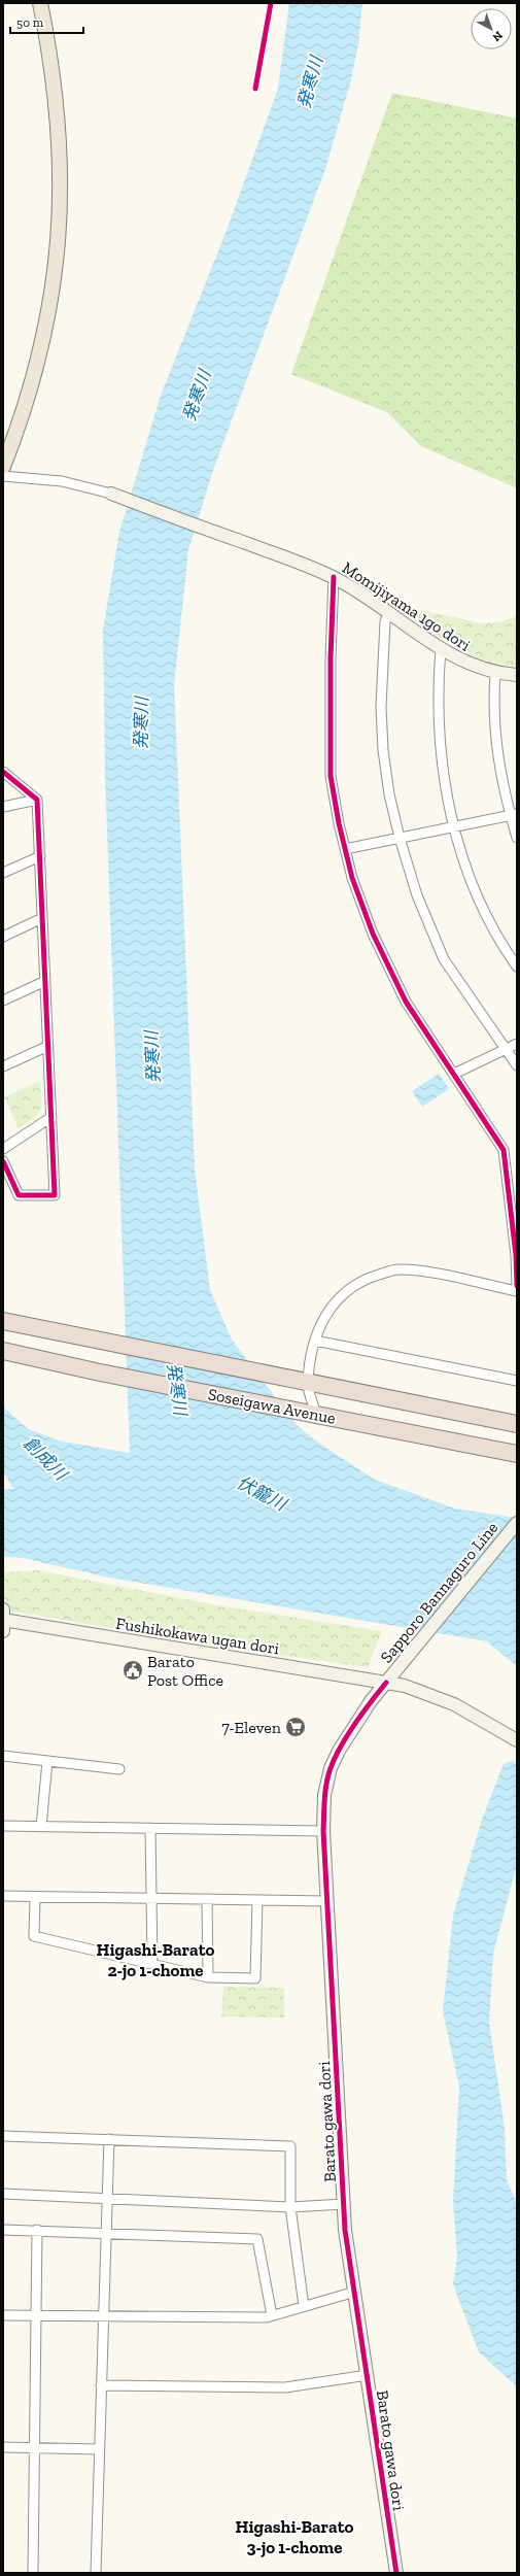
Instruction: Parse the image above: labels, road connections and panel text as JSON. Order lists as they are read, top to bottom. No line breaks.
{"streets":{"highway":["Soseigawa Avenue"],"street":["Momijiyama 1go dori","Sapporo Bannaguro Line","Fushikokawa ugan dori","Barato gawa dori"]},"crossings":[["Sapporo Bannaguro Line","Fushikokawa ugan dori"],["Sapporo Bannaguro Line","Barato gawa dori"],["Fushikokawa ugan dori","Barato gawa dori"]],"districts":["Higashi-Barato 2-jo 1-chome","Higashi-Barato 3-jo 1-chome"],"water":["発寒川","創成川","伏籠川"],"places":{"public building":["Barato Post Office"],"supermarket":["7-Eleven"]},"scale_bar":"50 m","north":"bottom right"}
